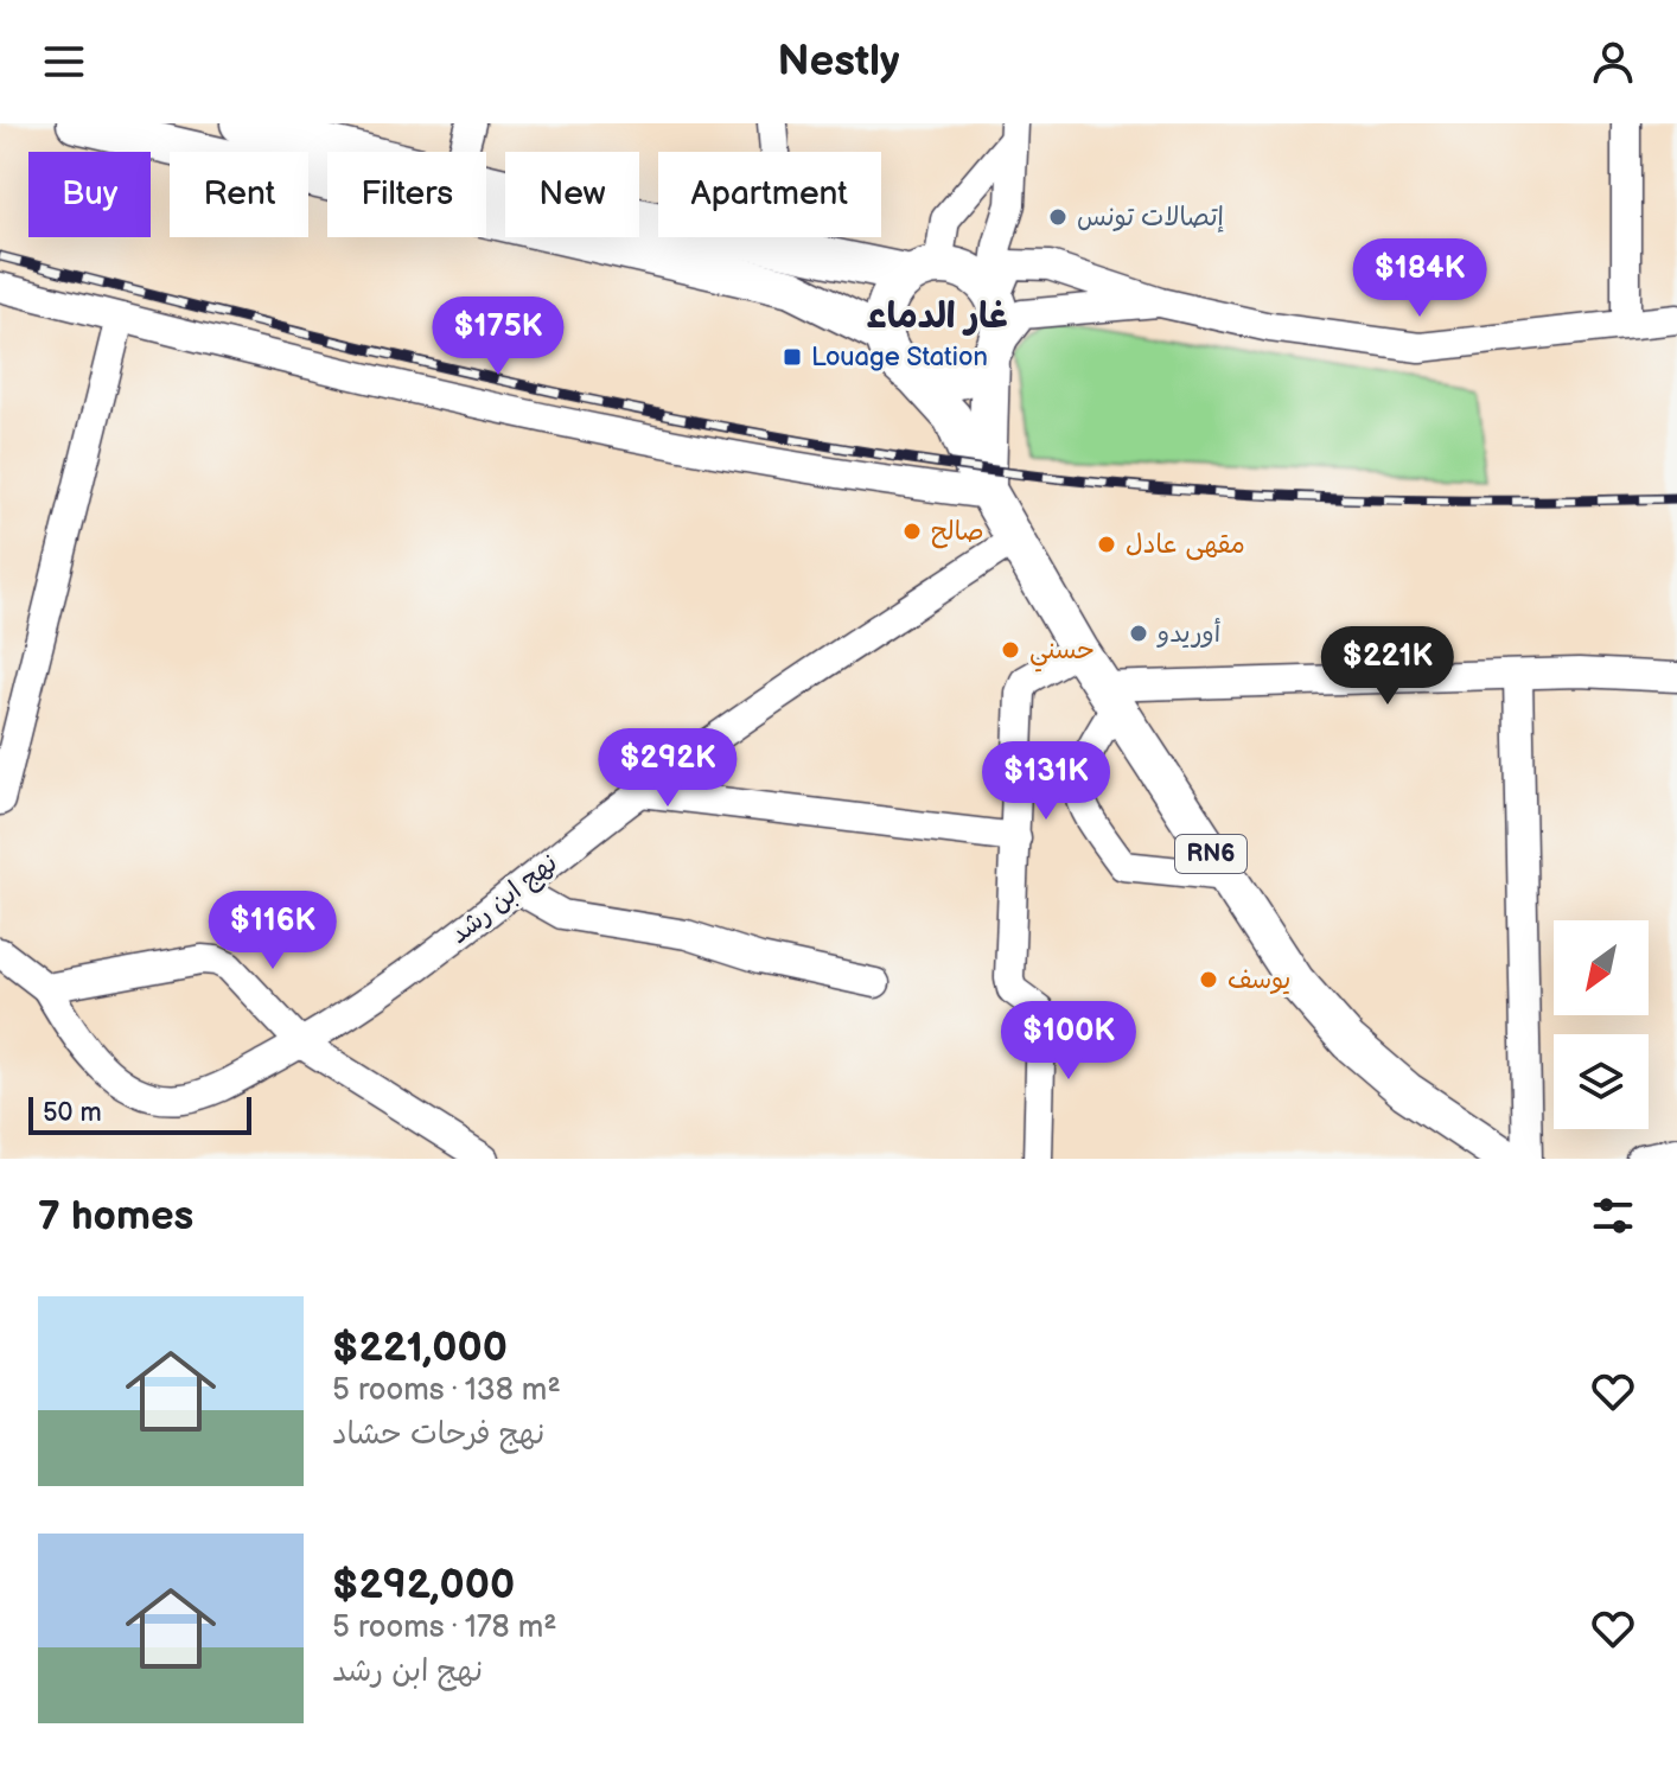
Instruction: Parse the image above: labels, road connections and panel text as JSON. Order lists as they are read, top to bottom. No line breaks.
{"streets":{"main road":["RN6"],"street":["نهج ابن رشد"]},"crossings":[["RN6","نهج ابن رشد"]],"districts":["غار الدماء"],"places":{"other":["إتصالات تونس","صالح","مقهى عادل","أوريدو","حسني","يوسف"],"transit":["Louage Station"]},"scale_bar":"50 m","north":"bottom left","page":{"header":"Nestly","chip":["Buy","Rent","Filters","New","Apartment"],"price":["$184K","$175K","$221K","$292K","$131K","$116K","$100K"],"scale":"50 m","heading":"7 homes","list":[{"name":"$221,000","note":"5 rooms · 138 m² · نهج فرحات حشاد"},{"name":"$292,000","note":"5 rooms · 178 m² · نهج ابن رشد"}]}}
